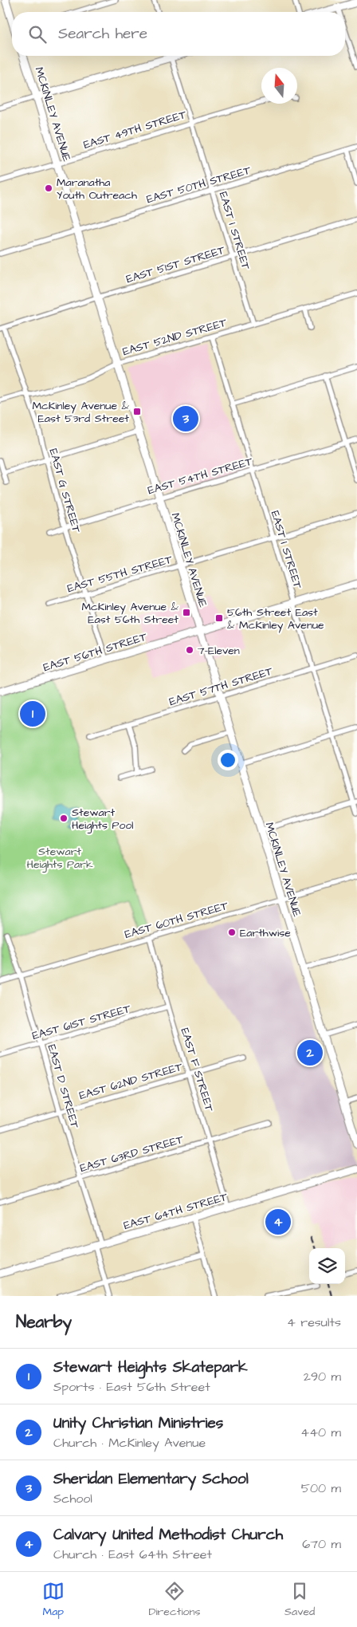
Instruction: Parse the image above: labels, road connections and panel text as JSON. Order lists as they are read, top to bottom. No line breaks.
{"streets":{"main road":["MCKINLEY AVENUE","EAST 56TH STREET","EAST 64TH STREET"],"street":["EAST 49TH STREET","EAST 50TH STREET","EAST I STREET","EAST 51ST STREET","EAST 52ND STREET","EAST 54TH STREET","EAST G STREET","EAST 55TH STREET","EAST 57TH STREET","EAST 60TH STREET","EAST 61ST STREET","EAST F STREET","EAST 62ND STREET","EAST D STREET","EAST 63RD STREET"]},"crossings":[["MCKINLEY AVENUE","EAST 49TH STREET"],["MCKINLEY AVENUE","EAST 50TH STREET"],["MCKINLEY AVENUE","EAST 51ST STREET"],["MCKINLEY AVENUE","EAST 52ND STREET"],["MCKINLEY AVENUE","EAST 54TH STREET"],["MCKINLEY AVENUE","EAST 55TH STREET"],["MCKINLEY AVENUE","EAST 56TH STREET"],["MCKINLEY AVENUE","EAST 57TH STREET"],["MCKINLEY AVENUE","EAST 60TH STREET"],["EAST 49TH STREET","EAST I STREET"],["EAST 50TH STREET","EAST I STREET"],["EAST I STREET","EAST 51ST STREET"],["EAST I STREET","EAST 52ND STREET"],["EAST I STREET","EAST 54TH STREET"],["EAST I STREET","EAST 55TH STREET"],["EAST I STREET","EAST 56TH STREET"],["EAST I STREET","EAST 57TH STREET"],["EAST 51ST STREET","EAST G STREET"],["EAST 52ND STREET","EAST G STREET"],["EAST 54TH STREET","EAST G STREET"],["EAST G STREET","EAST 55TH STREET"],["EAST G STREET","EAST 56TH STREET"],["EAST 60TH STREET","EAST F STREET"],["EAST 60TH STREET","EAST D STREET"],["EAST 61ST STREET","EAST F STREET"],["EAST 61ST STREET","EAST D STREET"],["EAST F STREET","EAST 62ND STREET"],["EAST F STREET","EAST 63RD STREET"],["EAST F STREET","EAST 64TH STREET"],["EAST 62ND STREET","EAST D STREET"],["EAST D STREET","EAST 63RD STREET"],["EAST D STREET","EAST 64TH STREET"]],"parks":["Stewart Heights Park"],"places":{"other":["Maranatha Youth Outreach","7-Eleven","Stewart Heights Pool","Earthwise"],"transit":["McKinley Avenue & East 53rd Street","McKinley Avenue & East 56th Street","56th Street East & McKinley Avenue"]},"north":"top","page":{"search":"Search here","pins":["3","1","2","4"],"heading":["Nearby","4 results"],"list":[{"mark":"1","name":"Stewart Heights Skatepark","note":"Sports · East 56th Street","value":"290 m"},{"mark":"2","name":"Unity Christian Ministries","note":"Church · McKinley Avenue","value":"440 m"},{"mark":"3","name":"Sheridan Elementary School","note":"School","value":"500 m"},{"mark":"4","name":"Calvary United Methodist Church","note":"Church · East 64th Street","value":"670 m"}],"nav":["Map","Directions","Saved"]}}
